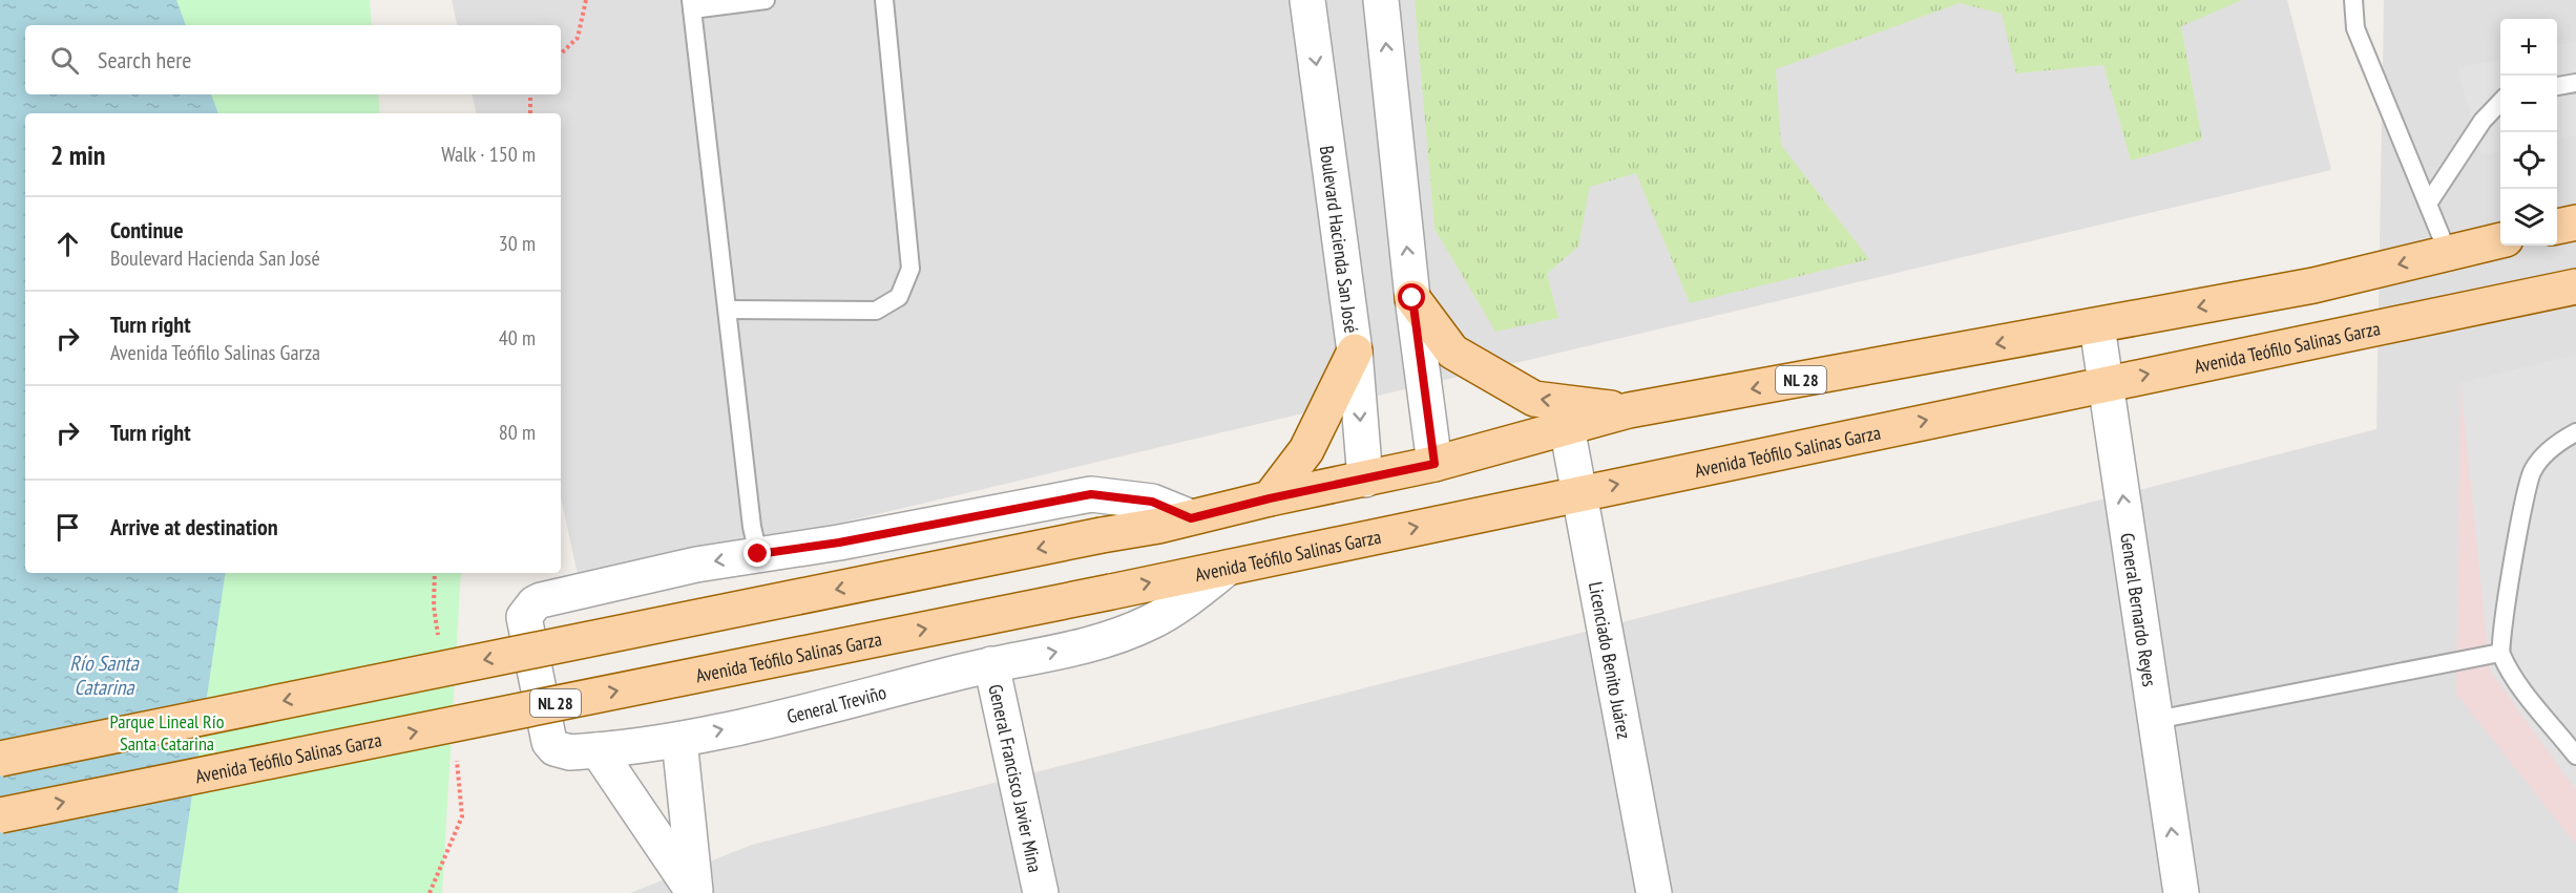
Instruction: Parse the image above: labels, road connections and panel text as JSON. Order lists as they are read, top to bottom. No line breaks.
{"streets":{"main road":["Avenida Teófilo Salinas Garza","NL 28"],"street":["Boulevard Hacienda San José","General Bernardo Reyes","Licenciado Benito Juárez","General Treviño","General Francisco Javier Mina"]},"crossings":[["Boulevard Hacienda San José","NL 28"],["Avenida Teófilo Salinas Garza","General Bernardo Reyes"],["Avenida Teófilo Salinas Garza","Licenciado Benito Juárez"],["Avenida Teófilo Salinas Garza","General Treviño"],["NL 28","General Bernardo Reyes"],["NL 28","Licenciado Benito Juárez"],["General Treviño","General Francisco Javier Mina"]],"one_way":["General Bernardo Reyes"],"water":["Río Santa Catarina"],"parks":["Parque Lineal Río Santa Catarina"],"page":{"map_buttons":["+","−"],"search":"Search here","heading":["2 min","Walk · 150 m"],"list":[["Continue","Boulevard Hacienda San José","30 m"],["Turn right","Avenida Teófilo Salinas Garza","40 m"],["Turn right","80 m"],"Arrive at destination"]}}
